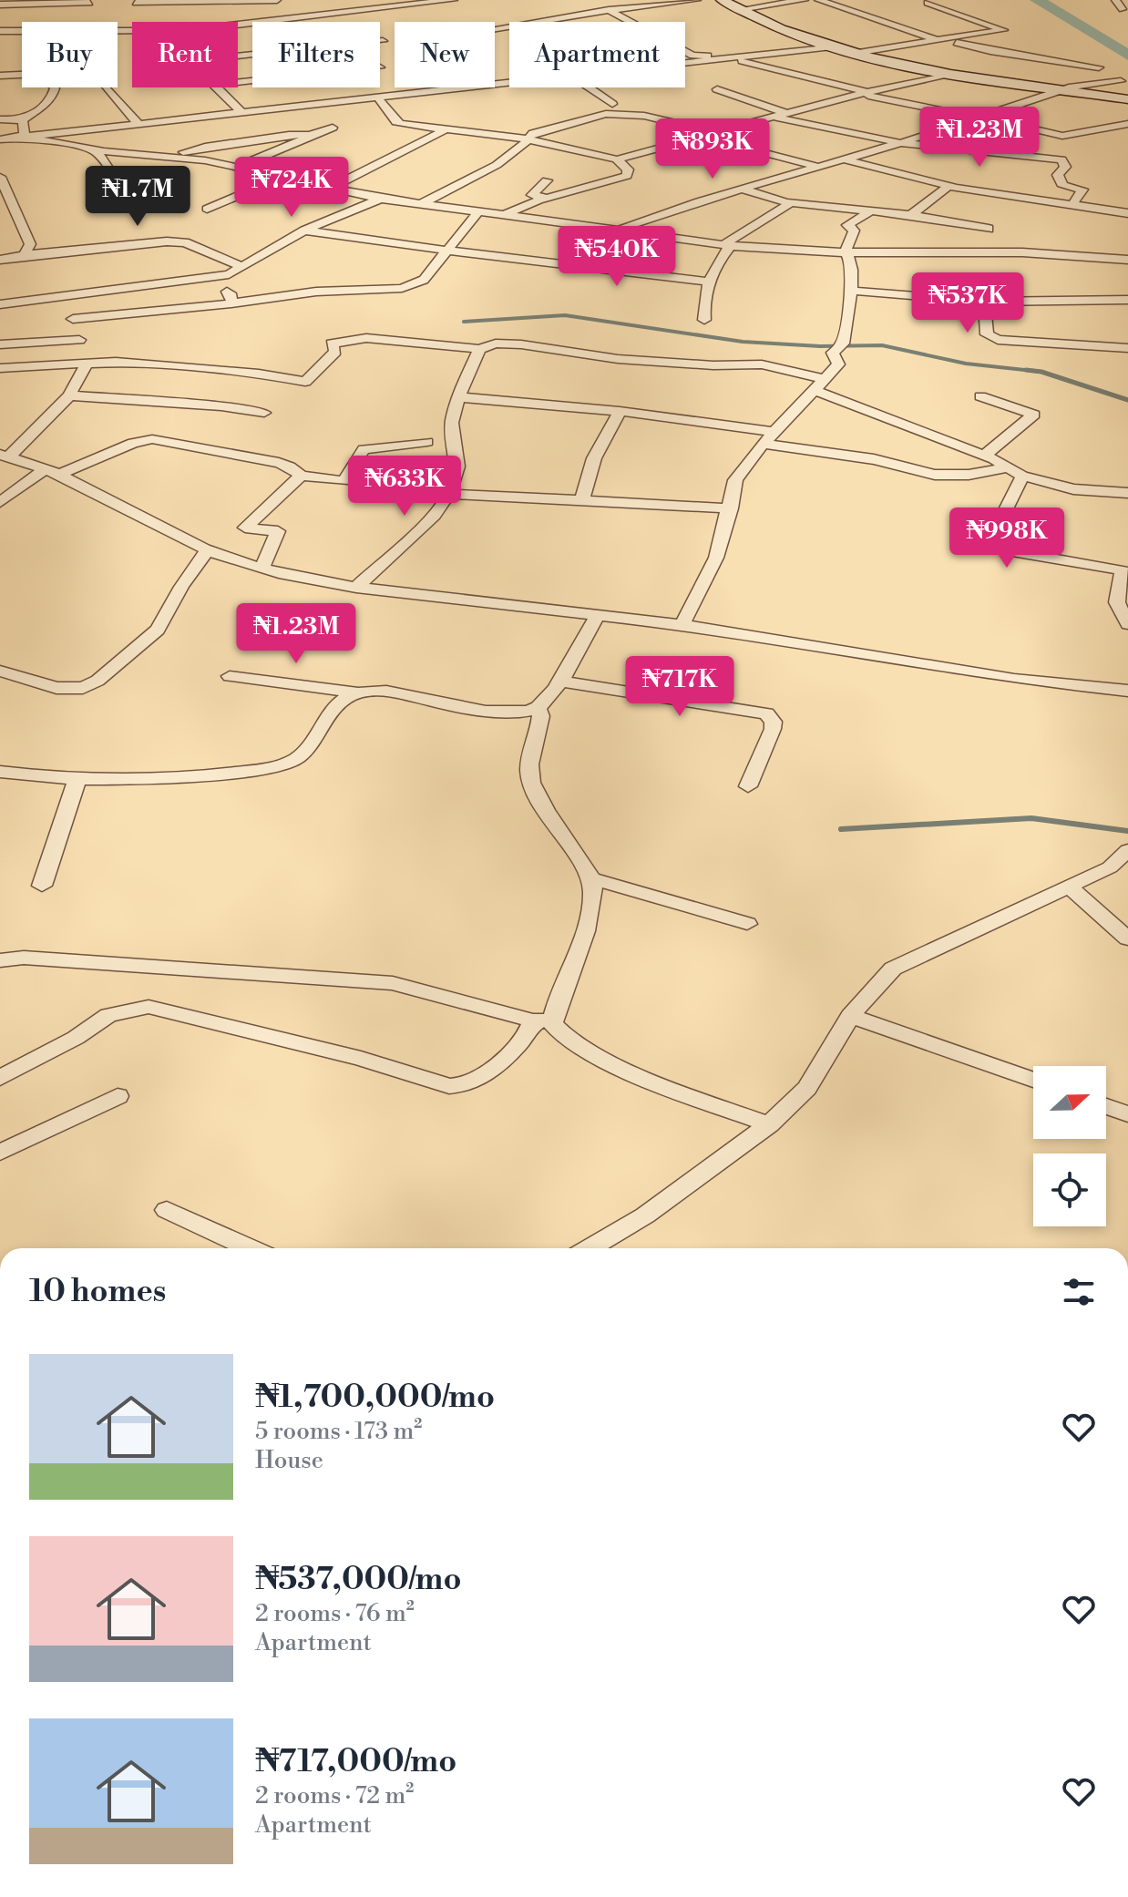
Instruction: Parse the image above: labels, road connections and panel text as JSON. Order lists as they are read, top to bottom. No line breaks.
{"north":"right","page":{"chip":["Buy","Rent","Filters","New","Apartment"],"price":["₦1.23M","₦893K","₦724K","₦1.7M","₦540K","₦537K","₦633K","₦998K","₦1.23M","₦717K"],"heading":"10 homes","list":[{"name":"₦1,700,000/mo","note":"5 rooms · 173 m² · House"},{"name":"₦537,000/mo","note":"2 rooms · 76 m² · Apartment"},{"name":"₦717,000/mo","note":"2 rooms · 72 m² · Apartment"}]}}
